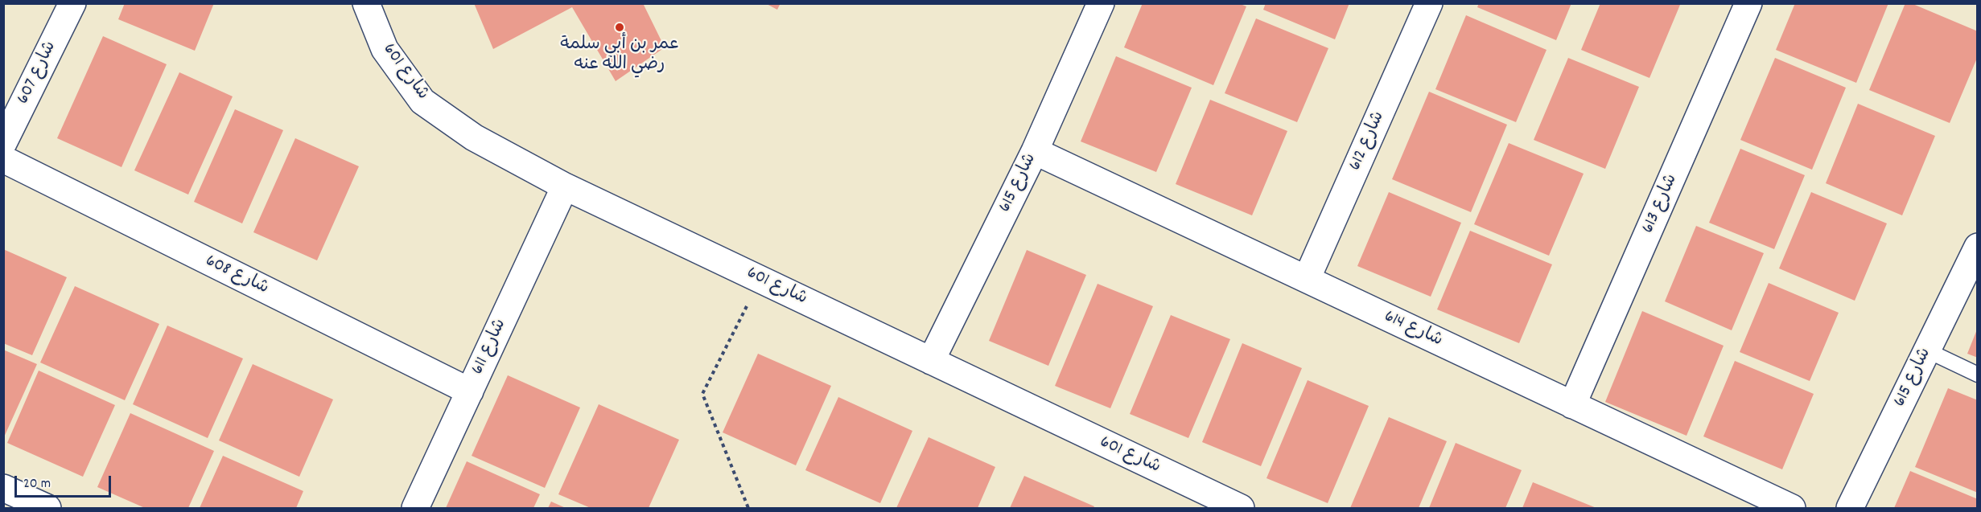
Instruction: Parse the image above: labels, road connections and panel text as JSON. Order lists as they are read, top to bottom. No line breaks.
{"streets":{"street":["شارع 601","شارع 607","شارع 612","شارع 615","شارع 613","شارع 608","شارع 614","شارع 611"]},"crossings":[["شارع 601","شارع 615"],["شارع 601","شارع 611"],["شارع 612","شارع 614"],["شارع 615","شارع 614"],["شارع 613","شارع 614"],["شارع 608","شارع 611"]],"places":["عمر بن أبي سلمة رضي الله عنه"],"scale_bar":"20 m"}
